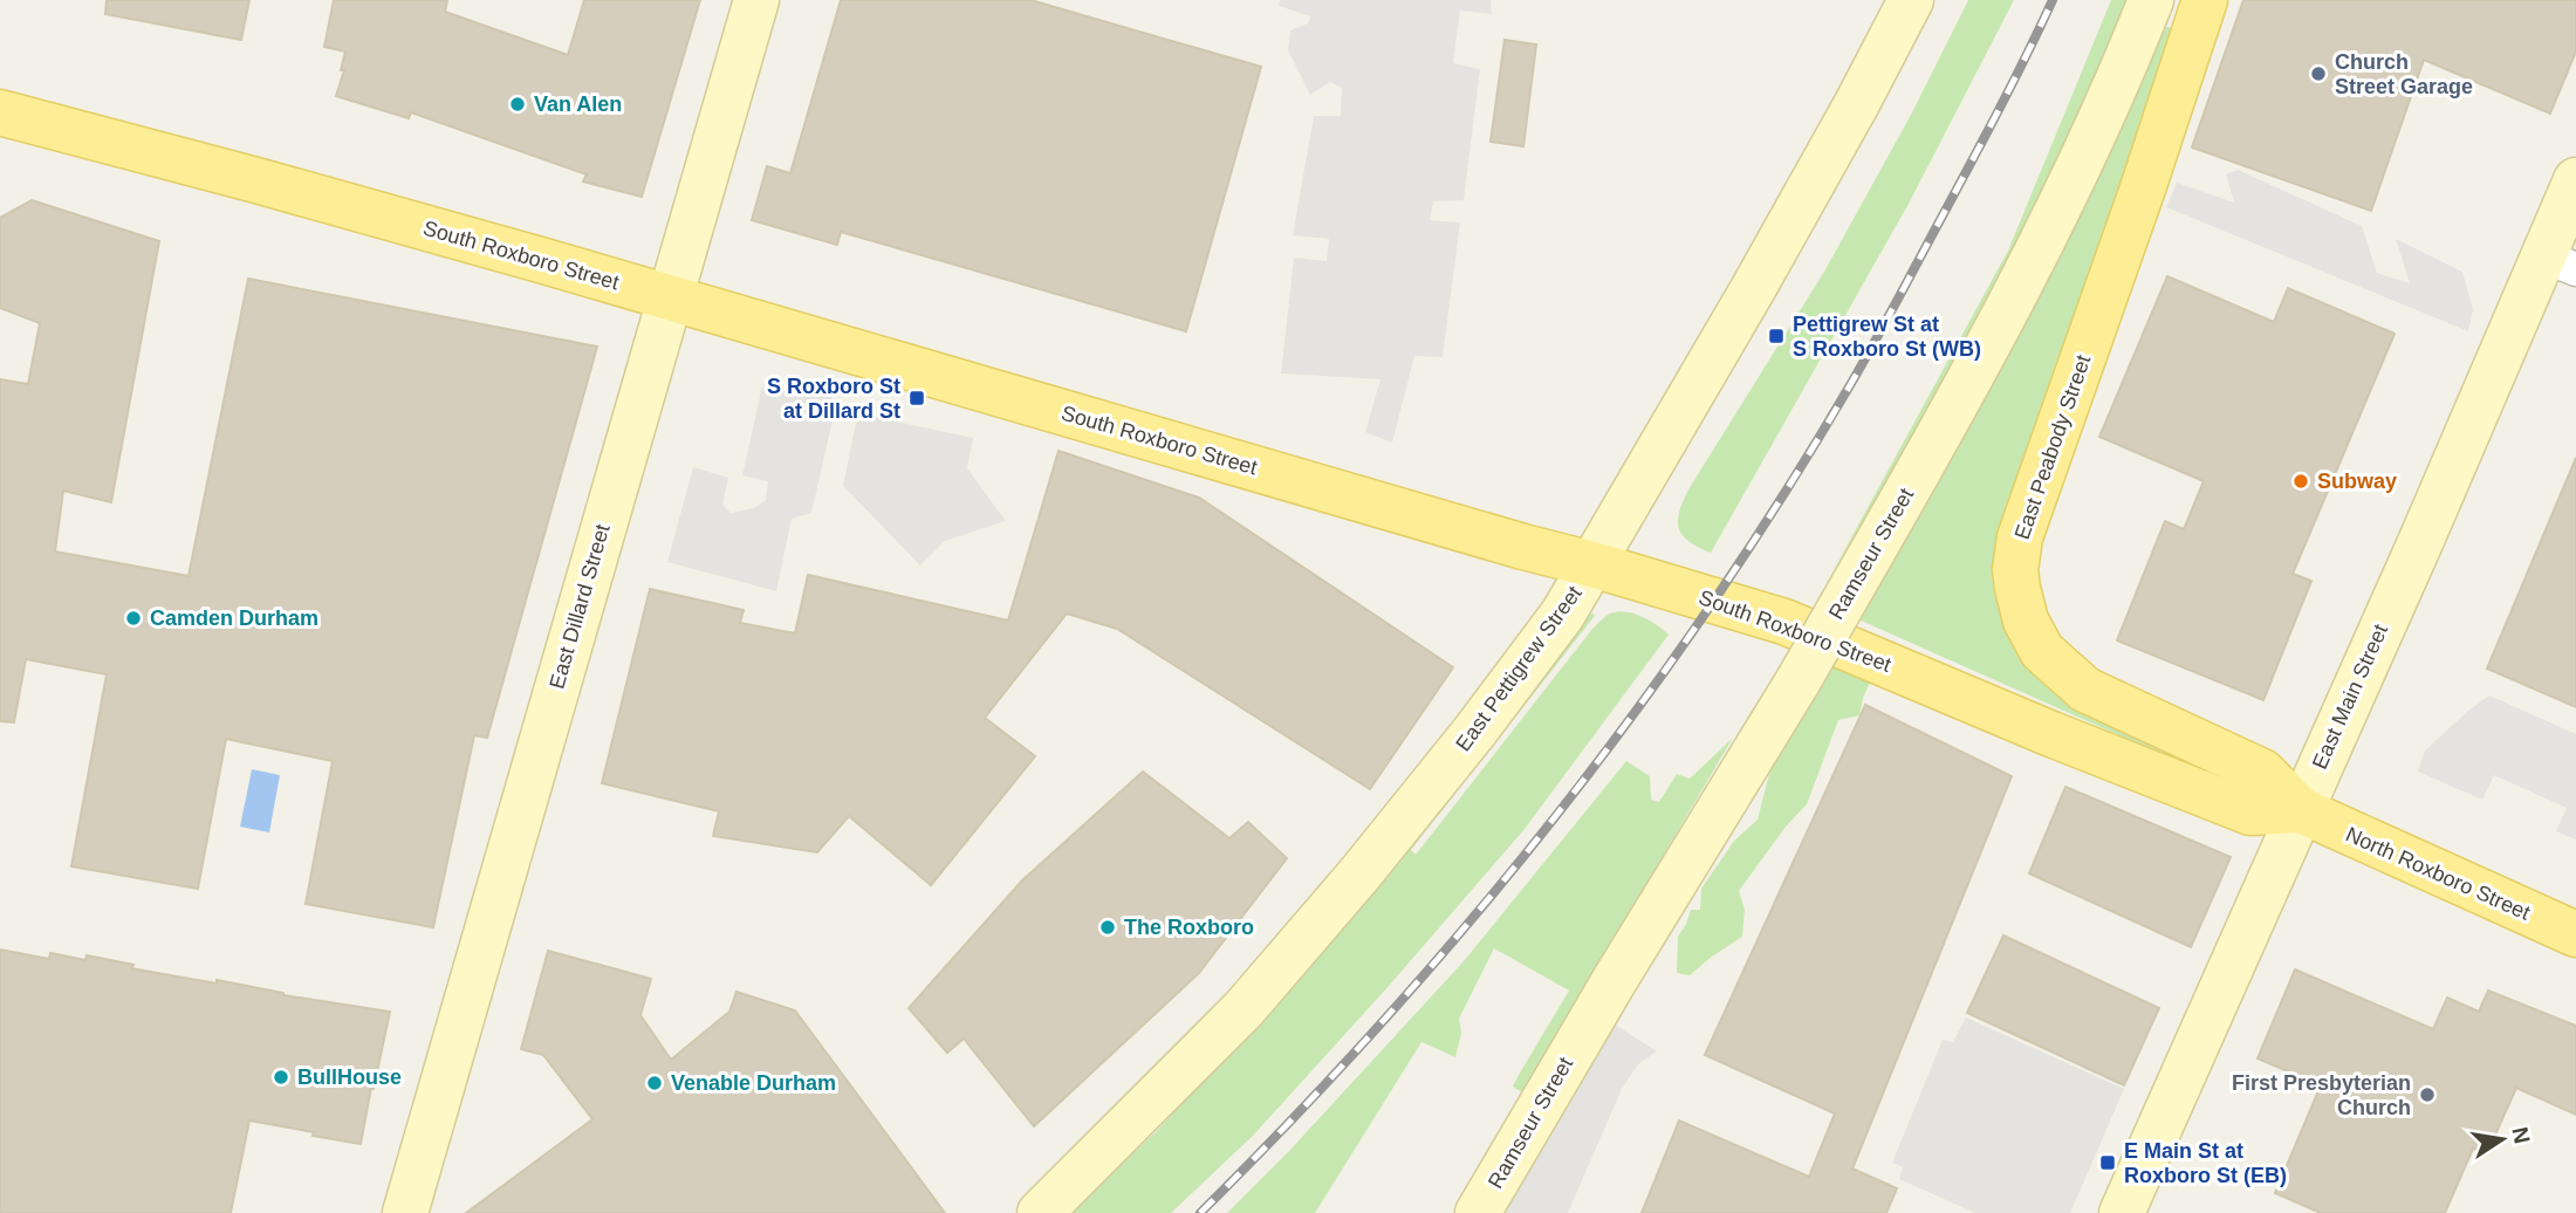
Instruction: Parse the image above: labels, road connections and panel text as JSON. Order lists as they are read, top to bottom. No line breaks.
{"streets":{"main road":["South Roxboro Street","East Peabody Street","North Roxboro Street"],"street":["Ramseur Street","East Dillard Street","East Pettigrew Street","East Main Street"]},"crossings":[["South Roxboro Street","East Peabody Street"],["South Roxboro Street","East Dillard Street"],["South Roxboro Street","East Pettigrew Street"],["South Roxboro Street","East Main Street"],["South Roxboro Street","North Roxboro Street"],["East Peabody Street","East Main Street"],["East Peabody Street","North Roxboro Street"],["East Main Street","North Roxboro Street"]],"places":{"other":["Church Street Garage","Van Alen","Subway","Camden Durham","The Roxboro","BullHouse","Venable Durham","First Presbyterian Church"],"transit":["Pettigrew St at S Roxboro St (WB)","S Roxboro St at Dillard St","E Main St at Roxboro St (EB)"]},"north":"right"}
